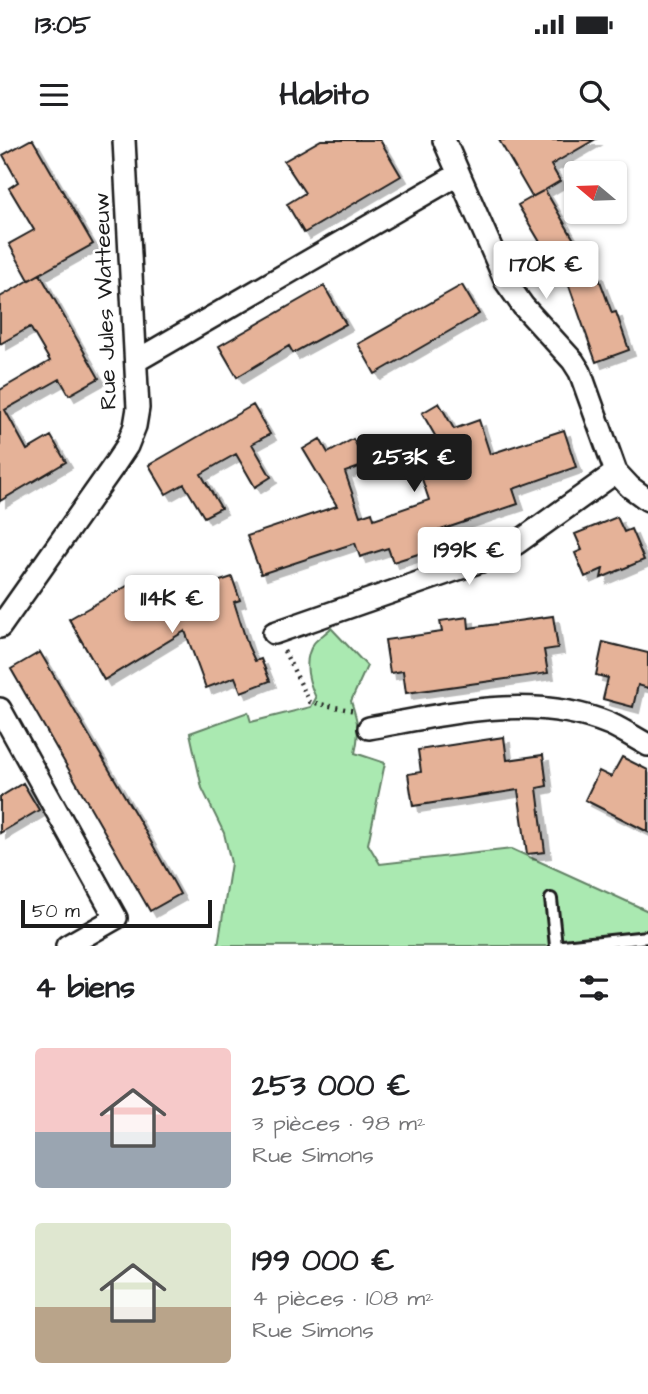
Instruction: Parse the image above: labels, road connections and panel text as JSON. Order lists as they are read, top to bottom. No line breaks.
{"streets":{"street":["Rue Jules Watteeuw"]},"scale_bar":"50 m","north":"left","page":{"status":"13:05","header":"Habito","price":["170K €","253K €","199K €","114K €"],"scale":"50 m","heading":"4 biens","list":[{"name":"253 000 €","note":"3 pièces · 98 m² · Rue Simons"},{"name":"199 000 €","note":"4 pièces · 108 m² · Rue Simons"}]}}
